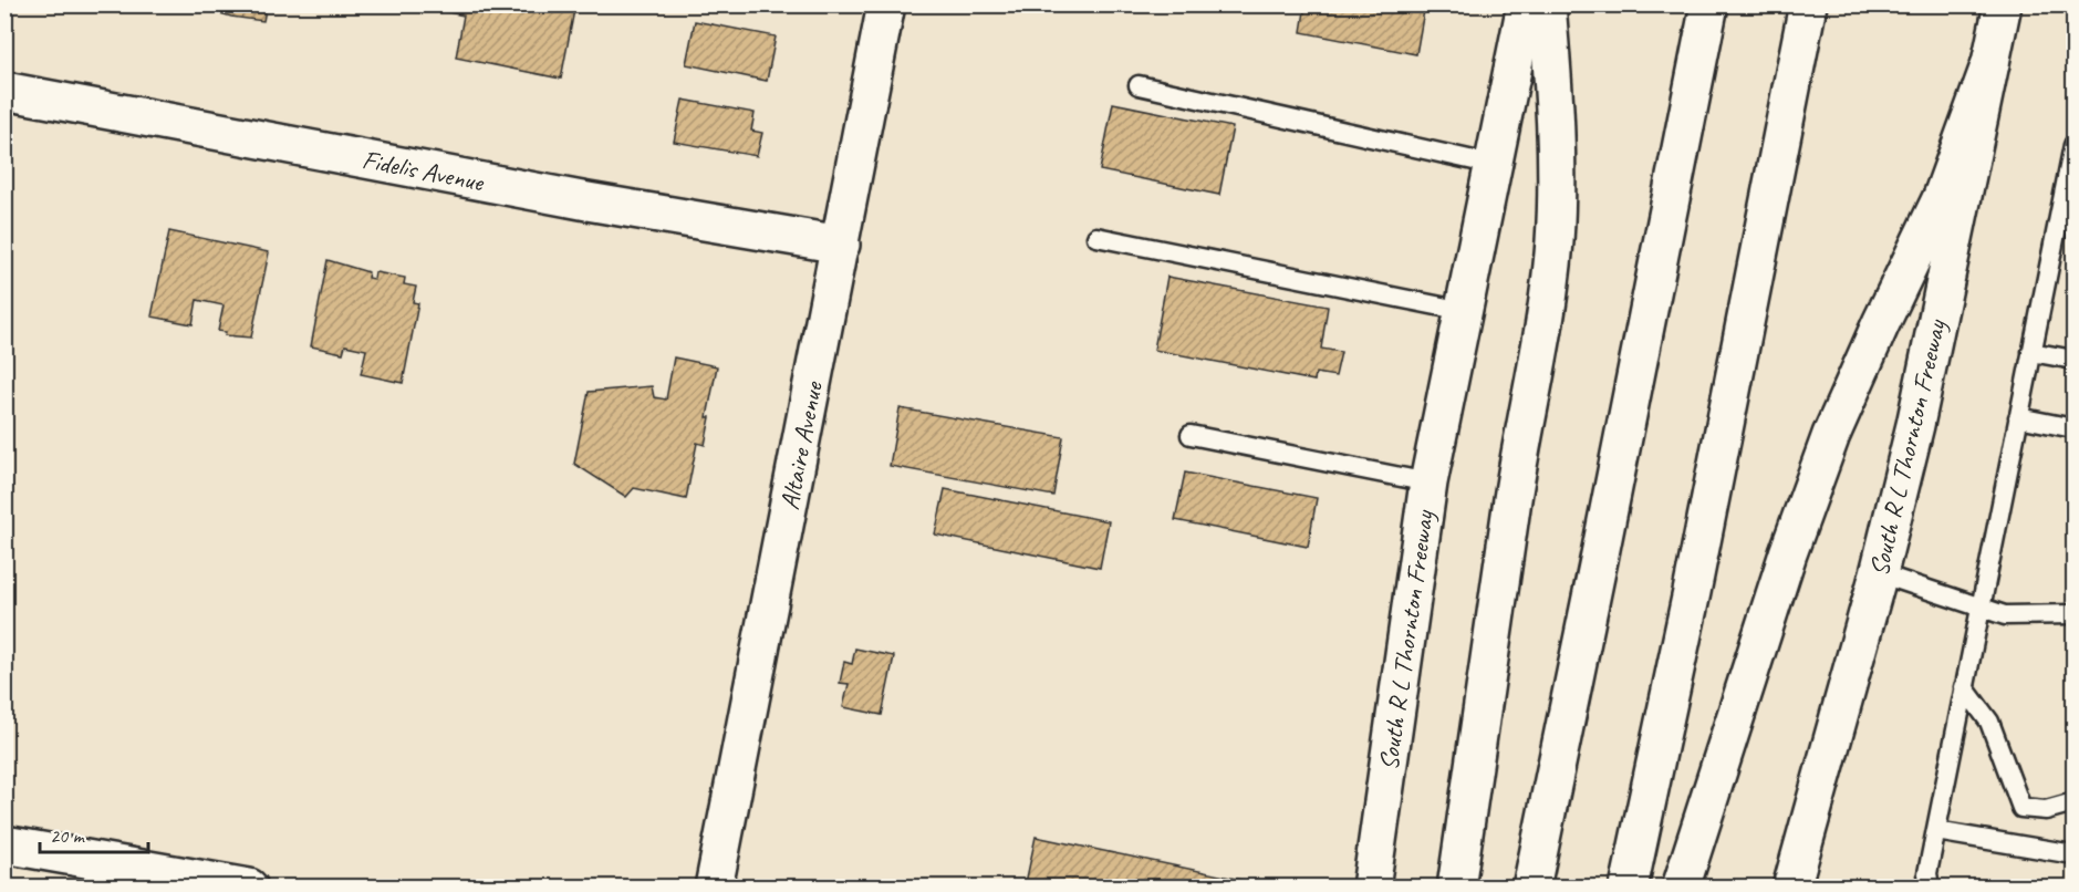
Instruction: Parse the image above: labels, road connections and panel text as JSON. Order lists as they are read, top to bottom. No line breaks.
{"streets":{"main road":["Fidelis Avenue","Altaire Avenue","South R L Thornton Freeway"]},"crossings":[["Fidelis Avenue","Altaire Avenue"]],"scale_bar":"20 m"}
